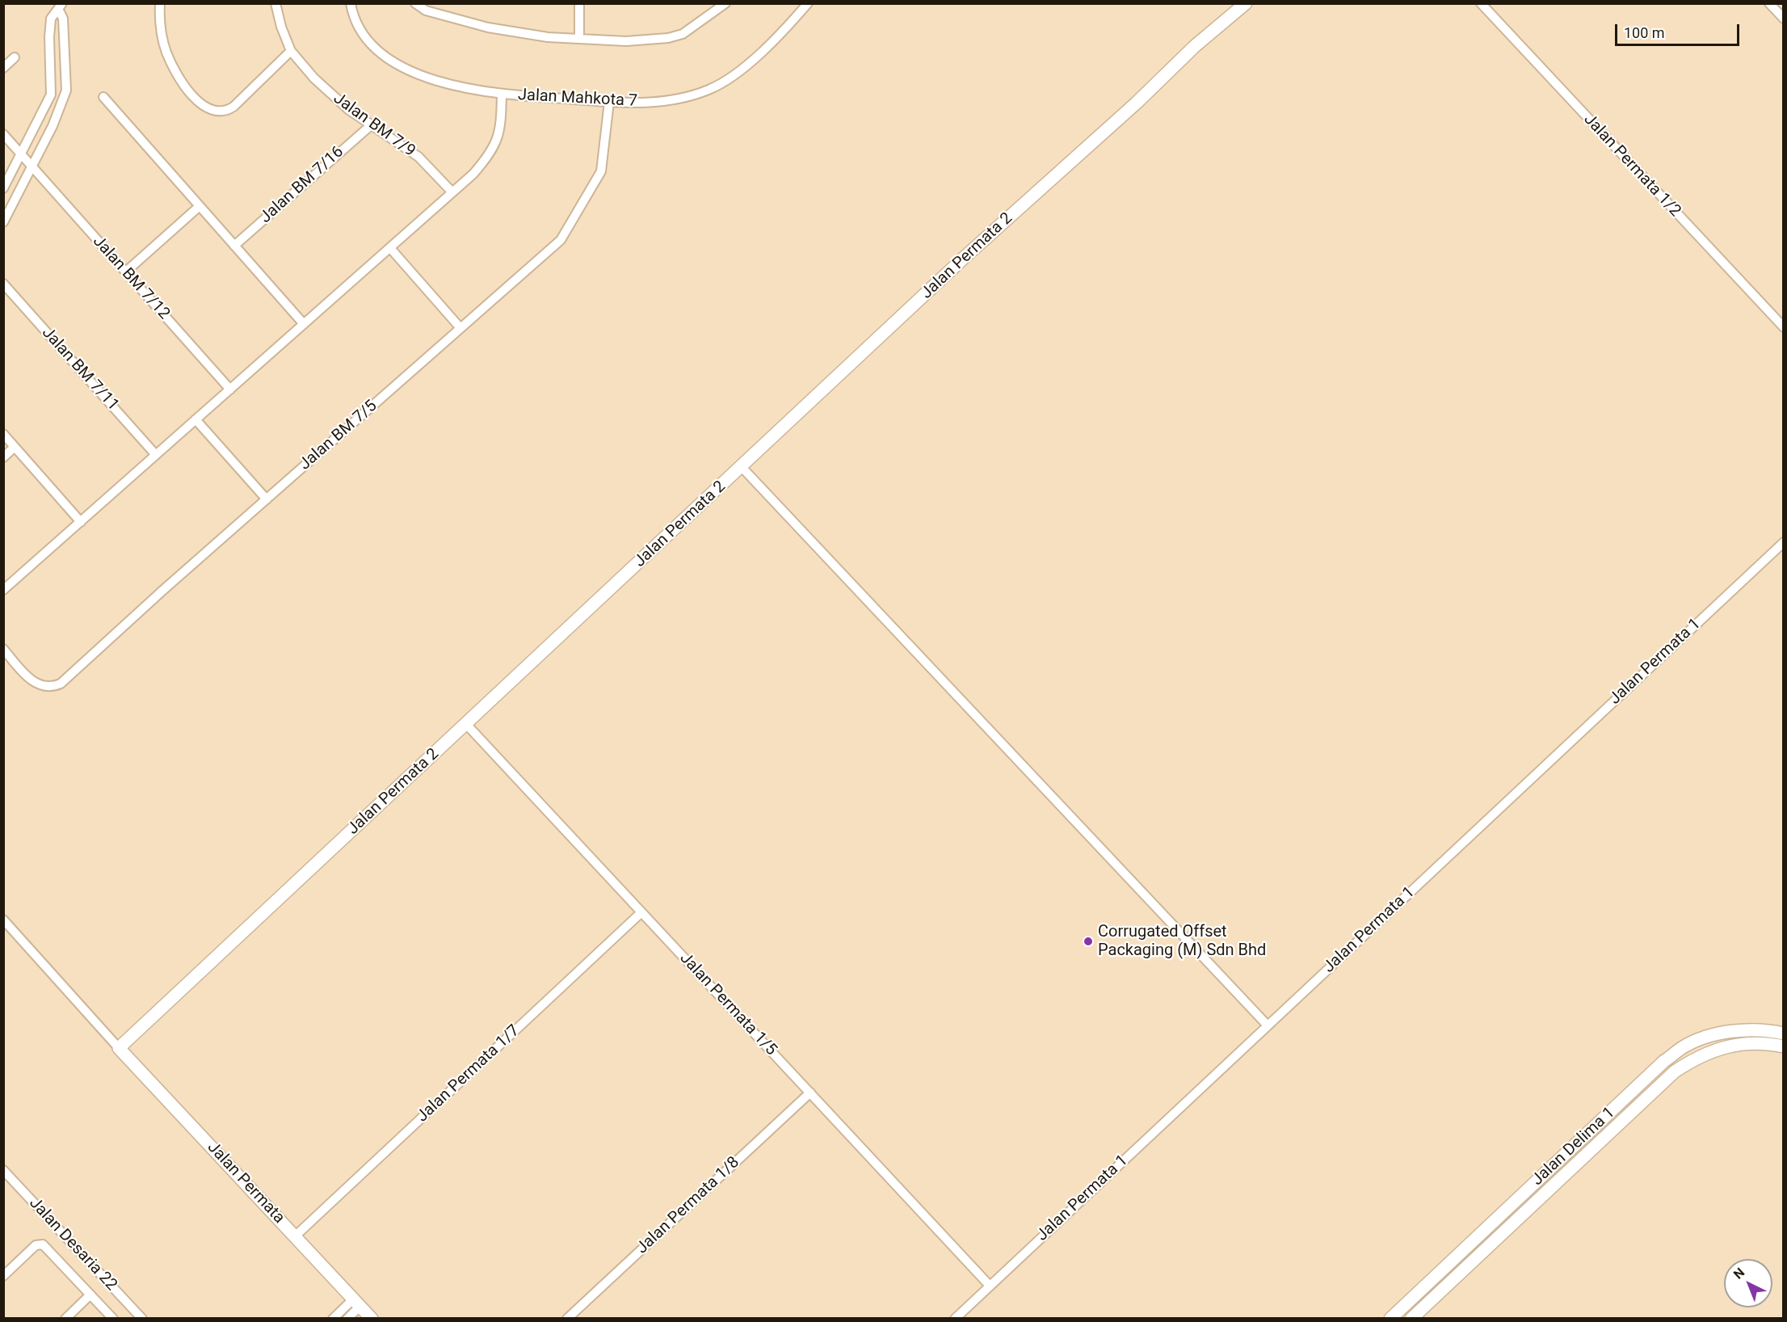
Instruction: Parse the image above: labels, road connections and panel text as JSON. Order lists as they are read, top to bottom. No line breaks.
{"streets":{"street":["Jalan Mahkota 7","Jalan BM 7/9","Jalan Permata 1/2","Jalan BM 7/16","Jalan Permata 2","Jalan BM 7/12","Jalan BM 7/11","Jalan BM 7/5","Jalan Permata 1","Jalan Permata 1/5","Jalan Permata 1/7","Jalan Delima 1","Jalan Permata","Jalan Permata 1/8","Jalan Desaria 22"]},"crossings":[["Jalan Mahkota 7","Jalan BM 7/5"],["Jalan BM 7/9","Jalan BM 7/16"],["Jalan Permata 2","Jalan Permata 1/5"],["Jalan Permata 2","Jalan Permata"],["Jalan Permata 1","Jalan Permata 1/5"],["Jalan Permata 1/5","Jalan Permata 1/7"],["Jalan Permata 1/5","Jalan Permata 1/8"],["Jalan Permata 1/7","Jalan Permata"]],"places":["Corrugated Offset Packaging (M) Sdn Bhd"],"scale_bar":"100 m","north":"top left"}
